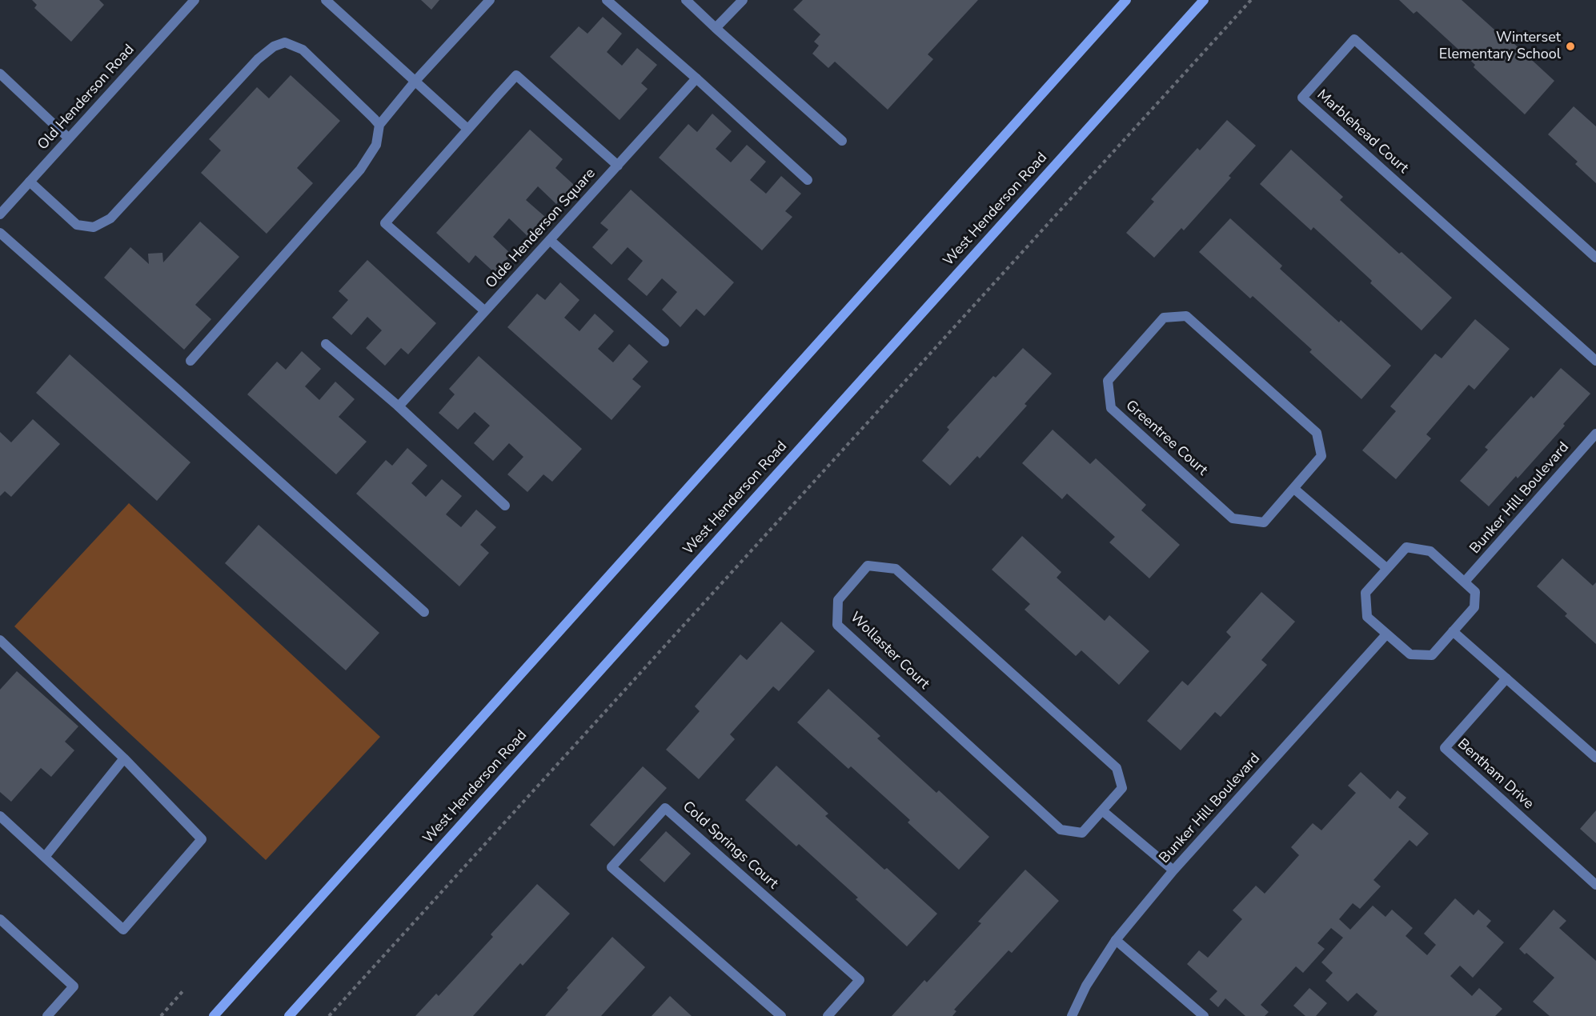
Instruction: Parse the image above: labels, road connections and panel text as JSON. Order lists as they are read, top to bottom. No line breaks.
{"streets":{"main road":["West Henderson Road"],"street":["Old Henderson Road","Marblehead Court","Olde Henderson Square","Greentree Court","Bunker Hill Boulevard","Wollaster Court","Bentham Drive","Cold Springs Court"]},"places":["Winterset Elementary School"]}
